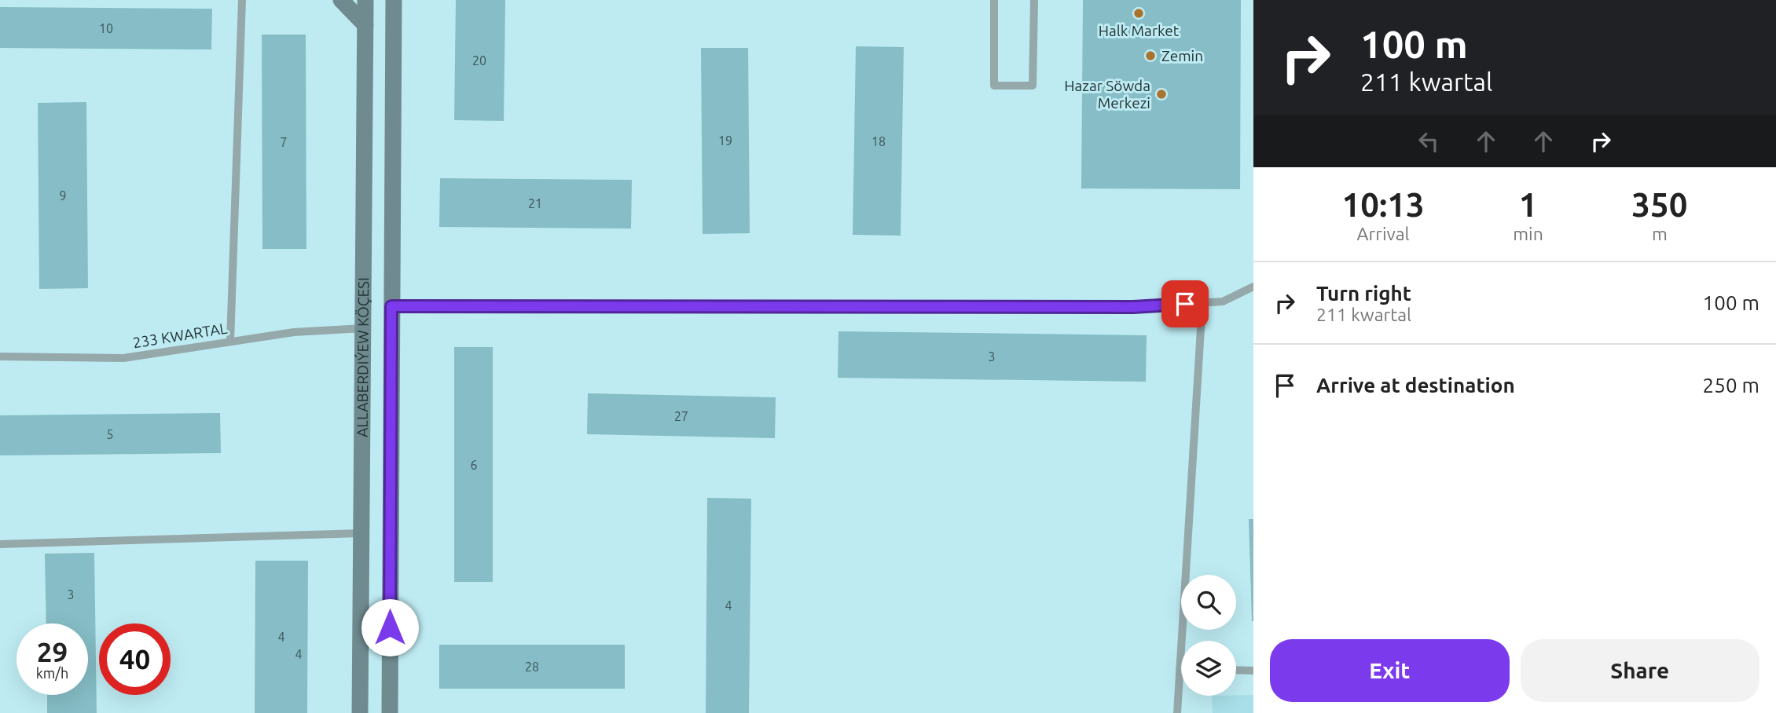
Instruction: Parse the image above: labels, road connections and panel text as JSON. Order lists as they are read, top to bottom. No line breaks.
{"streets":{"street":["ALLABERDIÝEW KÖÇESI"],"lane":["233 KWARTAL"]},"crossings":[["233 KWARTAL","ALLABERDIÝEW KÖÇESI"]],"places":["Halk Market","Zemin","Hazar Söwda Merkezi"],"house_numbers":["10","20","19","18","7","9","21","3","27","5","6","3","4","4","4","28"],"page":{"turn":["100 m","211 kwartal"],"eta":["10:13","Arrival","1","min","350","m"],"list":[{"name":"Turn right","note":"211 kwartal","value":"100 m"},{"name":"Arrive at destination","value":"250 m"}],"speed":"29 km/h","limit":"40","buttons":["Exit","Share"]}}
